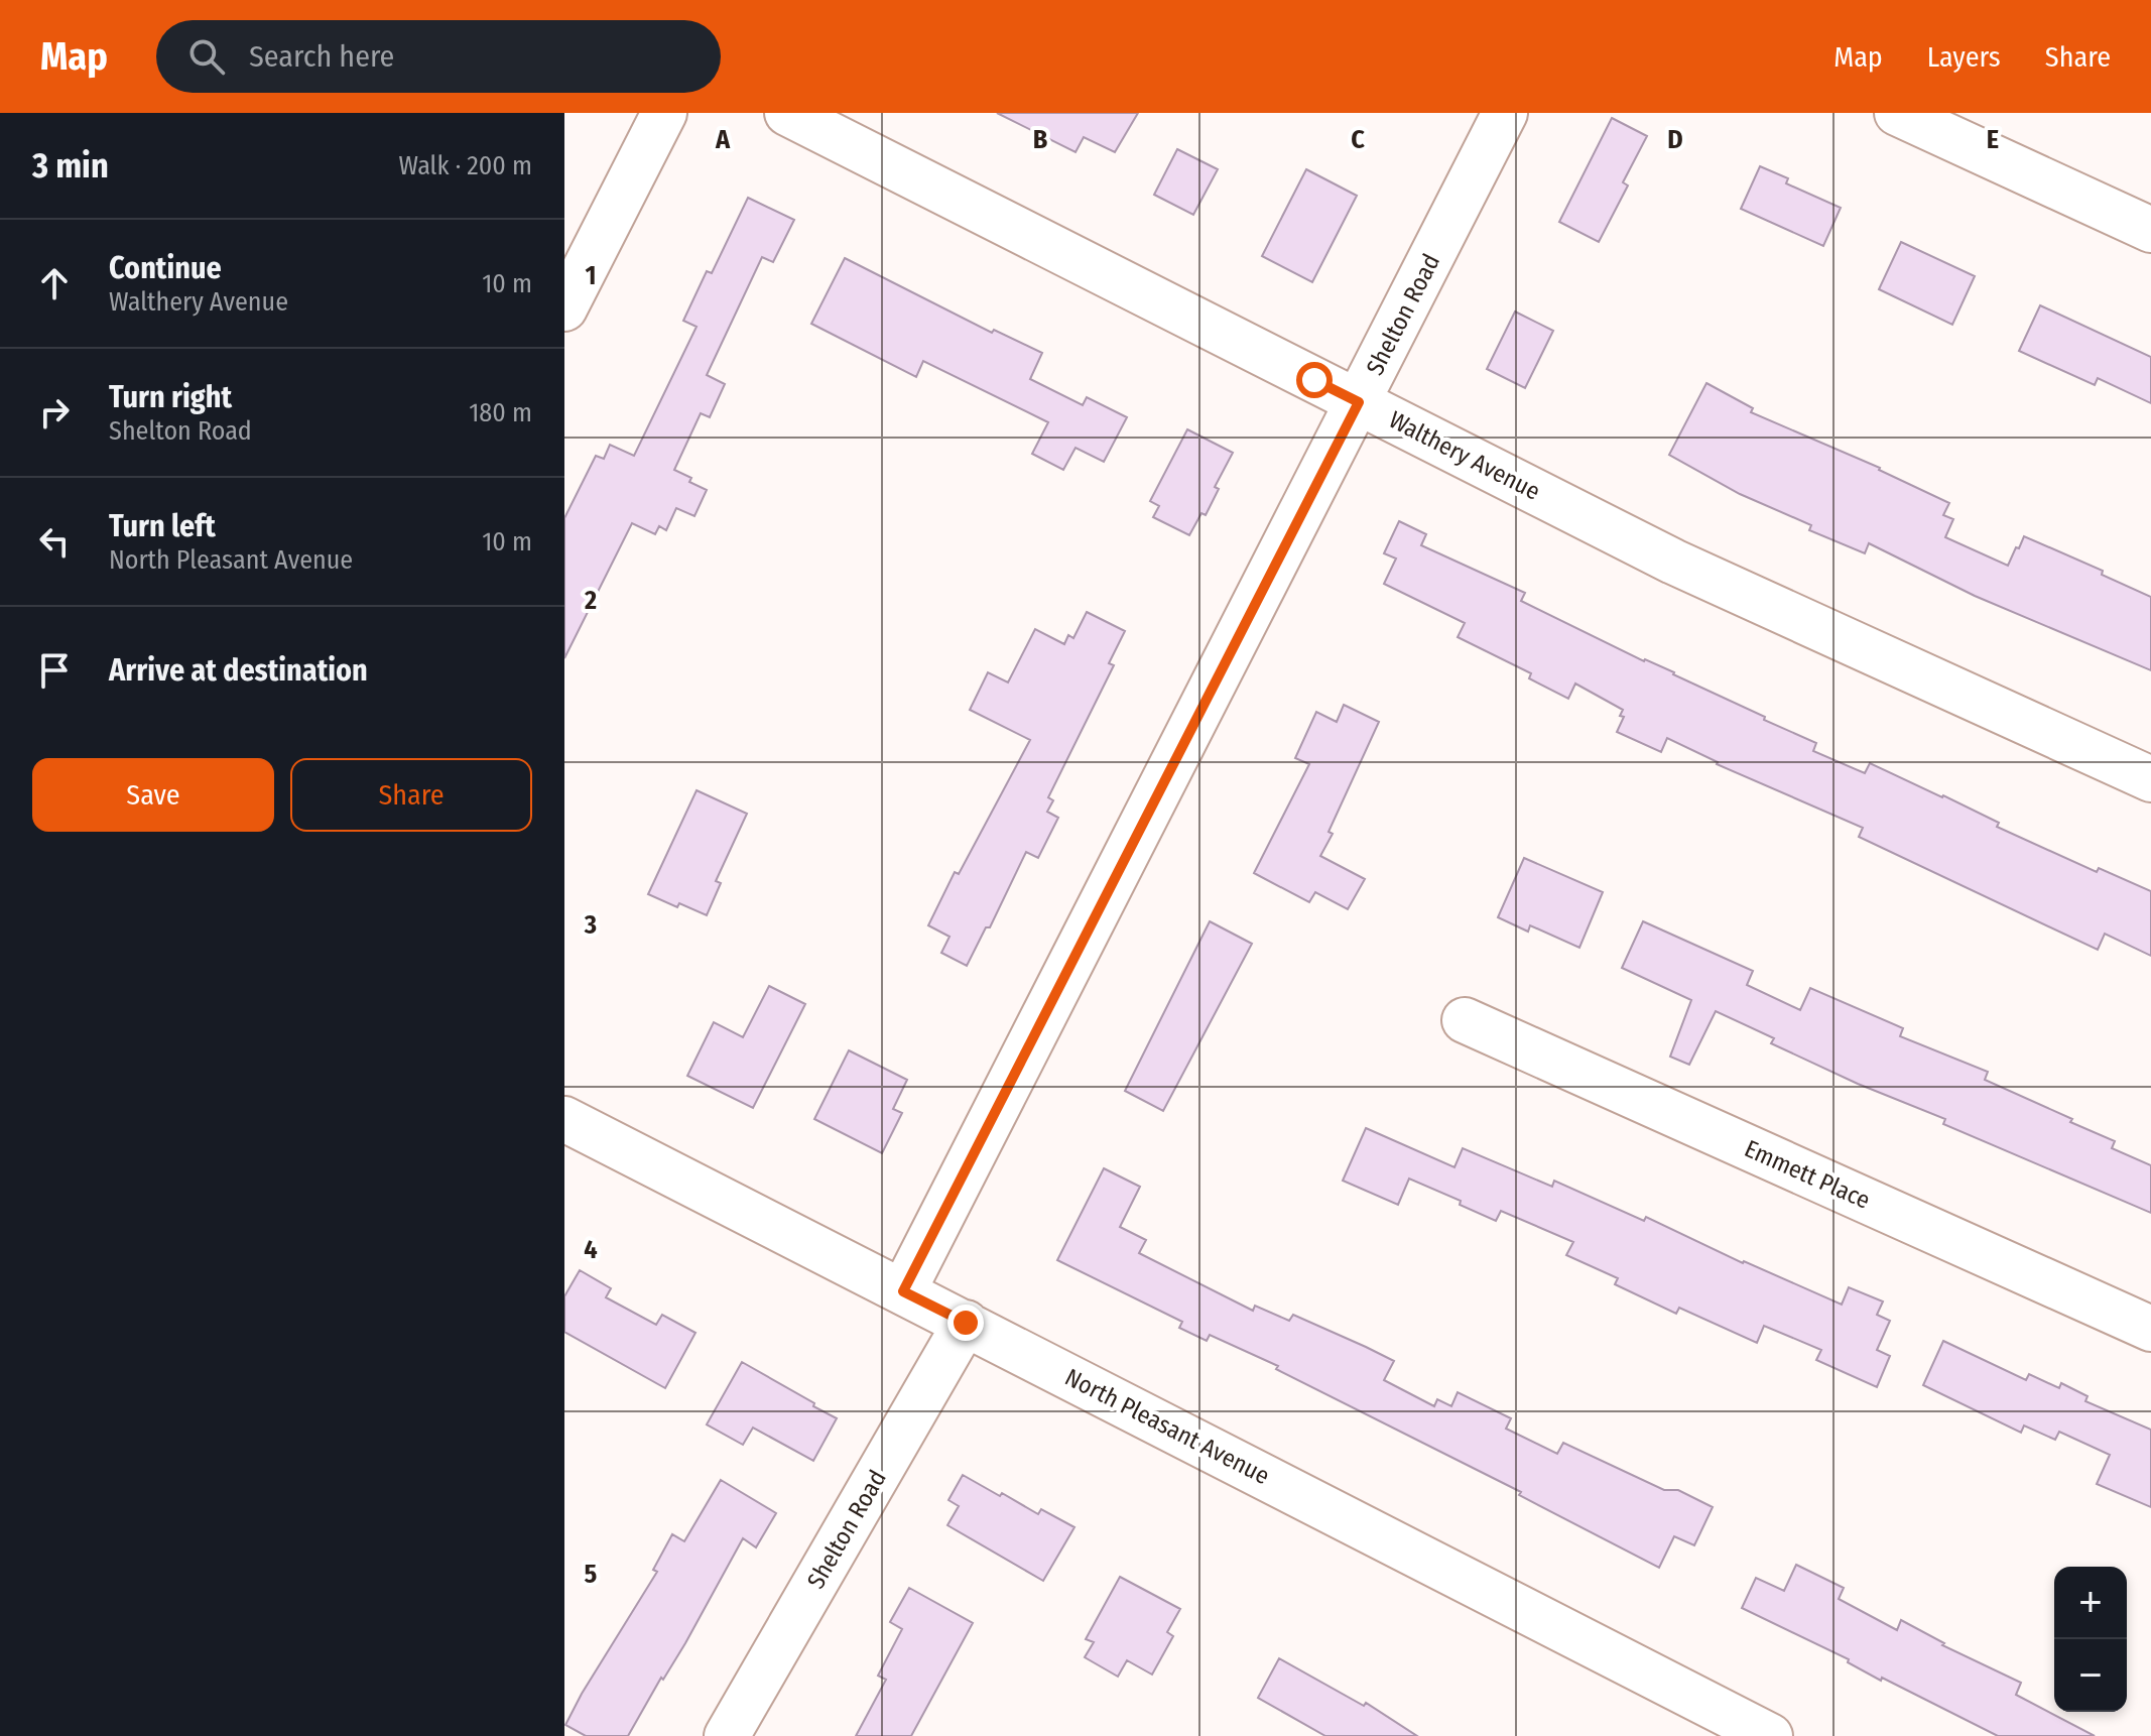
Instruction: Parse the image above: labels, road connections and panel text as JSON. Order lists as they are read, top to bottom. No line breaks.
{"streets":{"street":["Shelton Road","Walthery Avenue","Emmett Place","North Pleasant Avenue"]},"crossings":[["Shelton Road","Walthery Avenue"],["Shelton Road","North Pleasant Avenue"]],"page":{"header":"Map","search":"Search here","nav":["Map","Layers","Share"],"heading":["3 min","Walk · 200 m"],"list":[["Continue","Walthery Avenue","10 m"],["Turn right","Shelton Road","180 m"],["Turn left","North Pleasant Avenue","10 m"],"Arrive at destination"],"buttons":["Save","Share"],"map_buttons":["+","−"]},"grid":{"columns":["A","B","C","D","E"],"rows":["1","2","3","4","5"]}}
